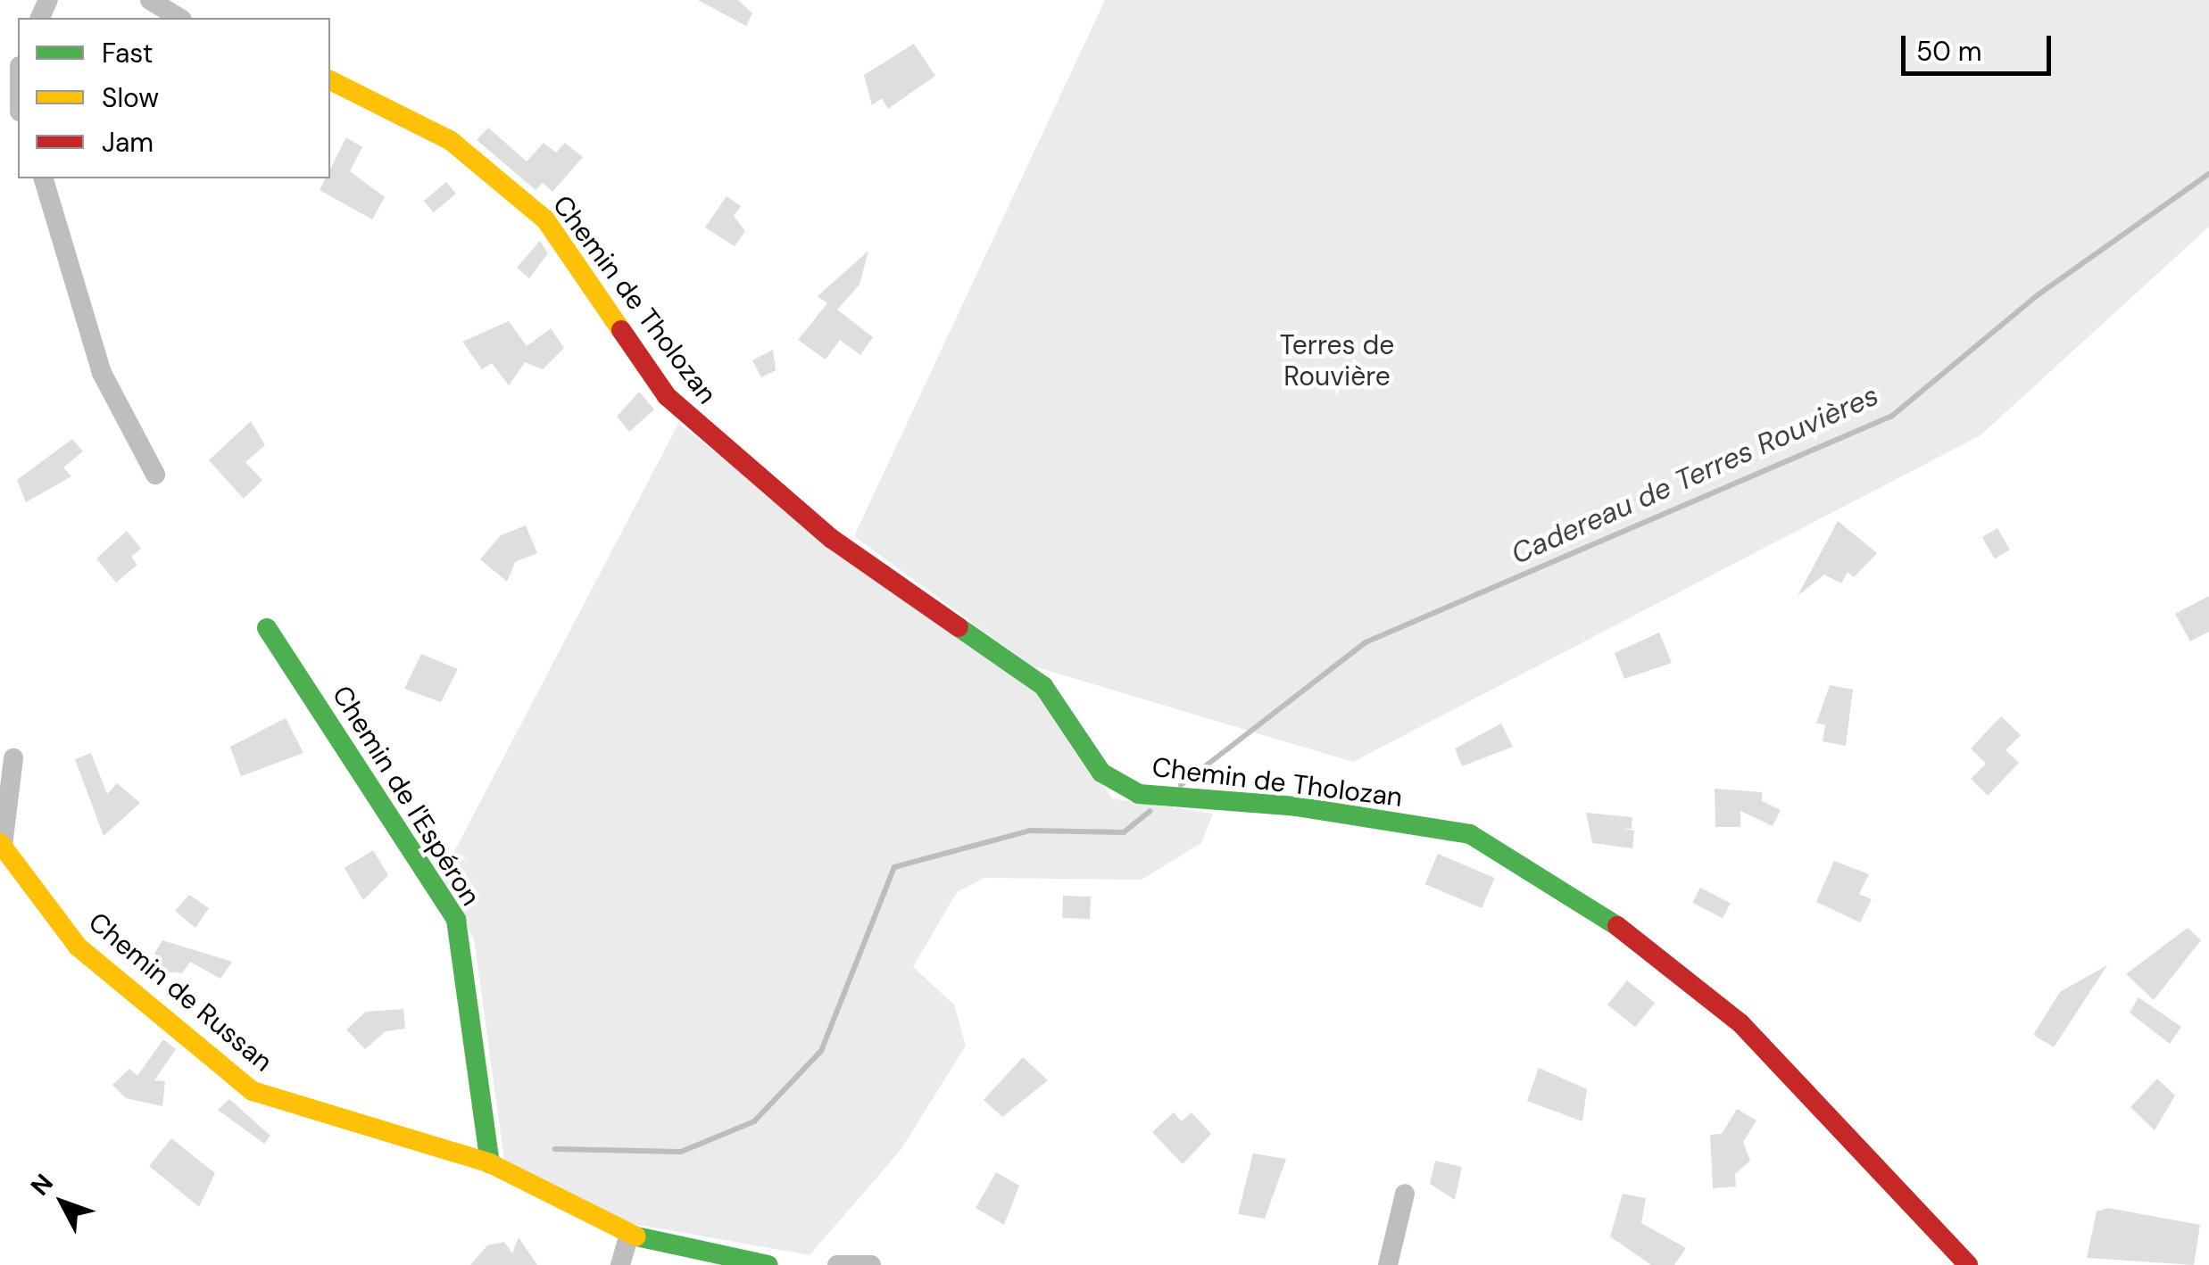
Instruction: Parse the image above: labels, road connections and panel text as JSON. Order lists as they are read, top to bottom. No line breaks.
{"streets":{"street":["Chemin de Tholozan","Chemin de l'Espéron","Chemin de Russan"]},"crossings":[["Chemin de l'Espéron","Chemin de Russan"]],"water":["Cadereau de Terres Rouvières"],"parks":["Terres de Rouvière"],"legend":["Fast","Slow","Jam"],"scale_bar":"50 m","north":"top left"}
